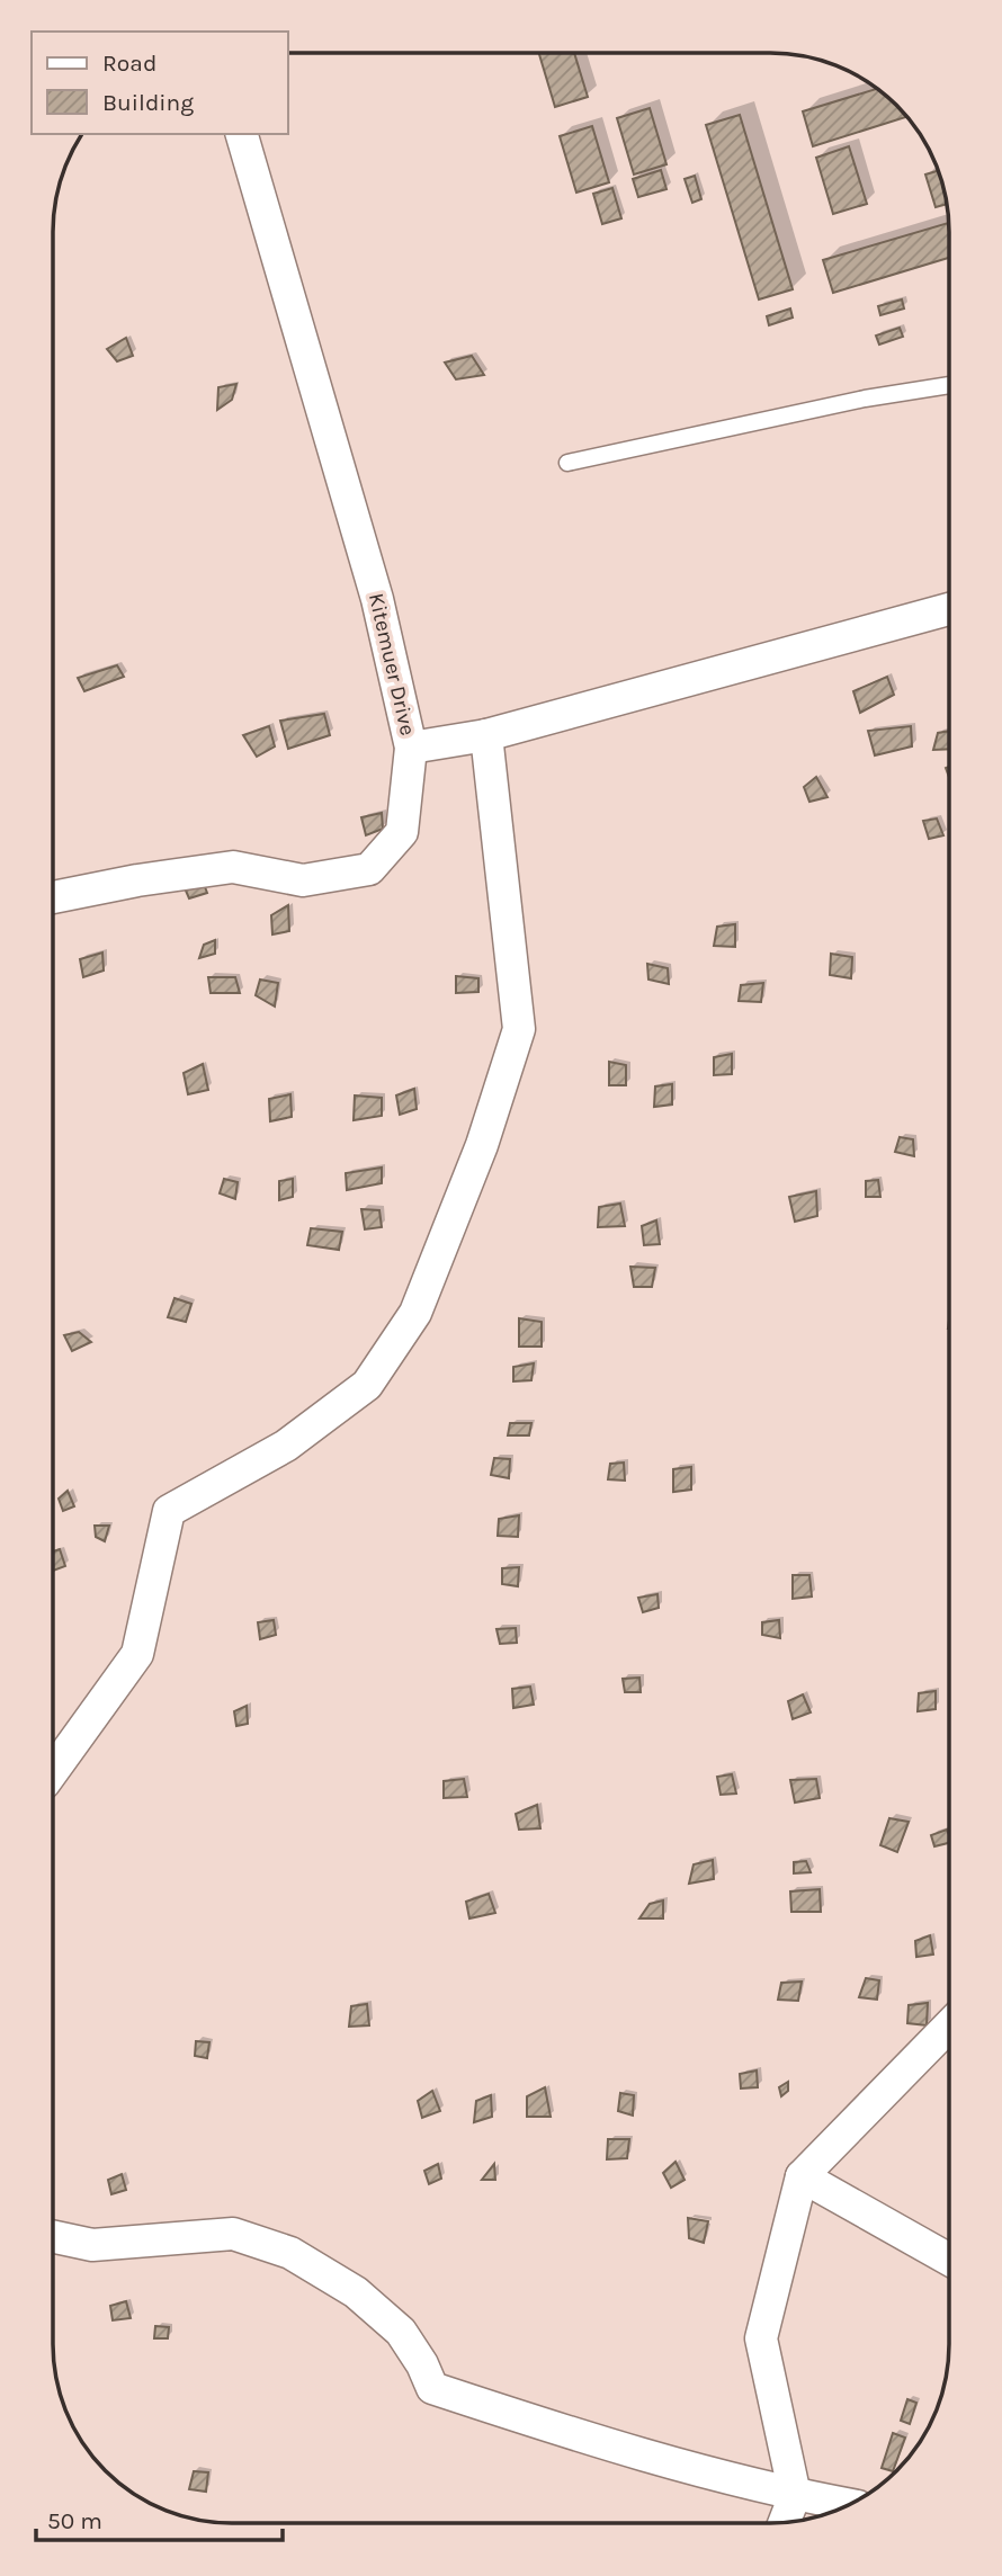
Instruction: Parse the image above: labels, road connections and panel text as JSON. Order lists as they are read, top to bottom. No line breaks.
{"streets":{"street":["Kitemuer Drive"]},"legend":["Road","Building"],"scale_bar":"50 m"}
